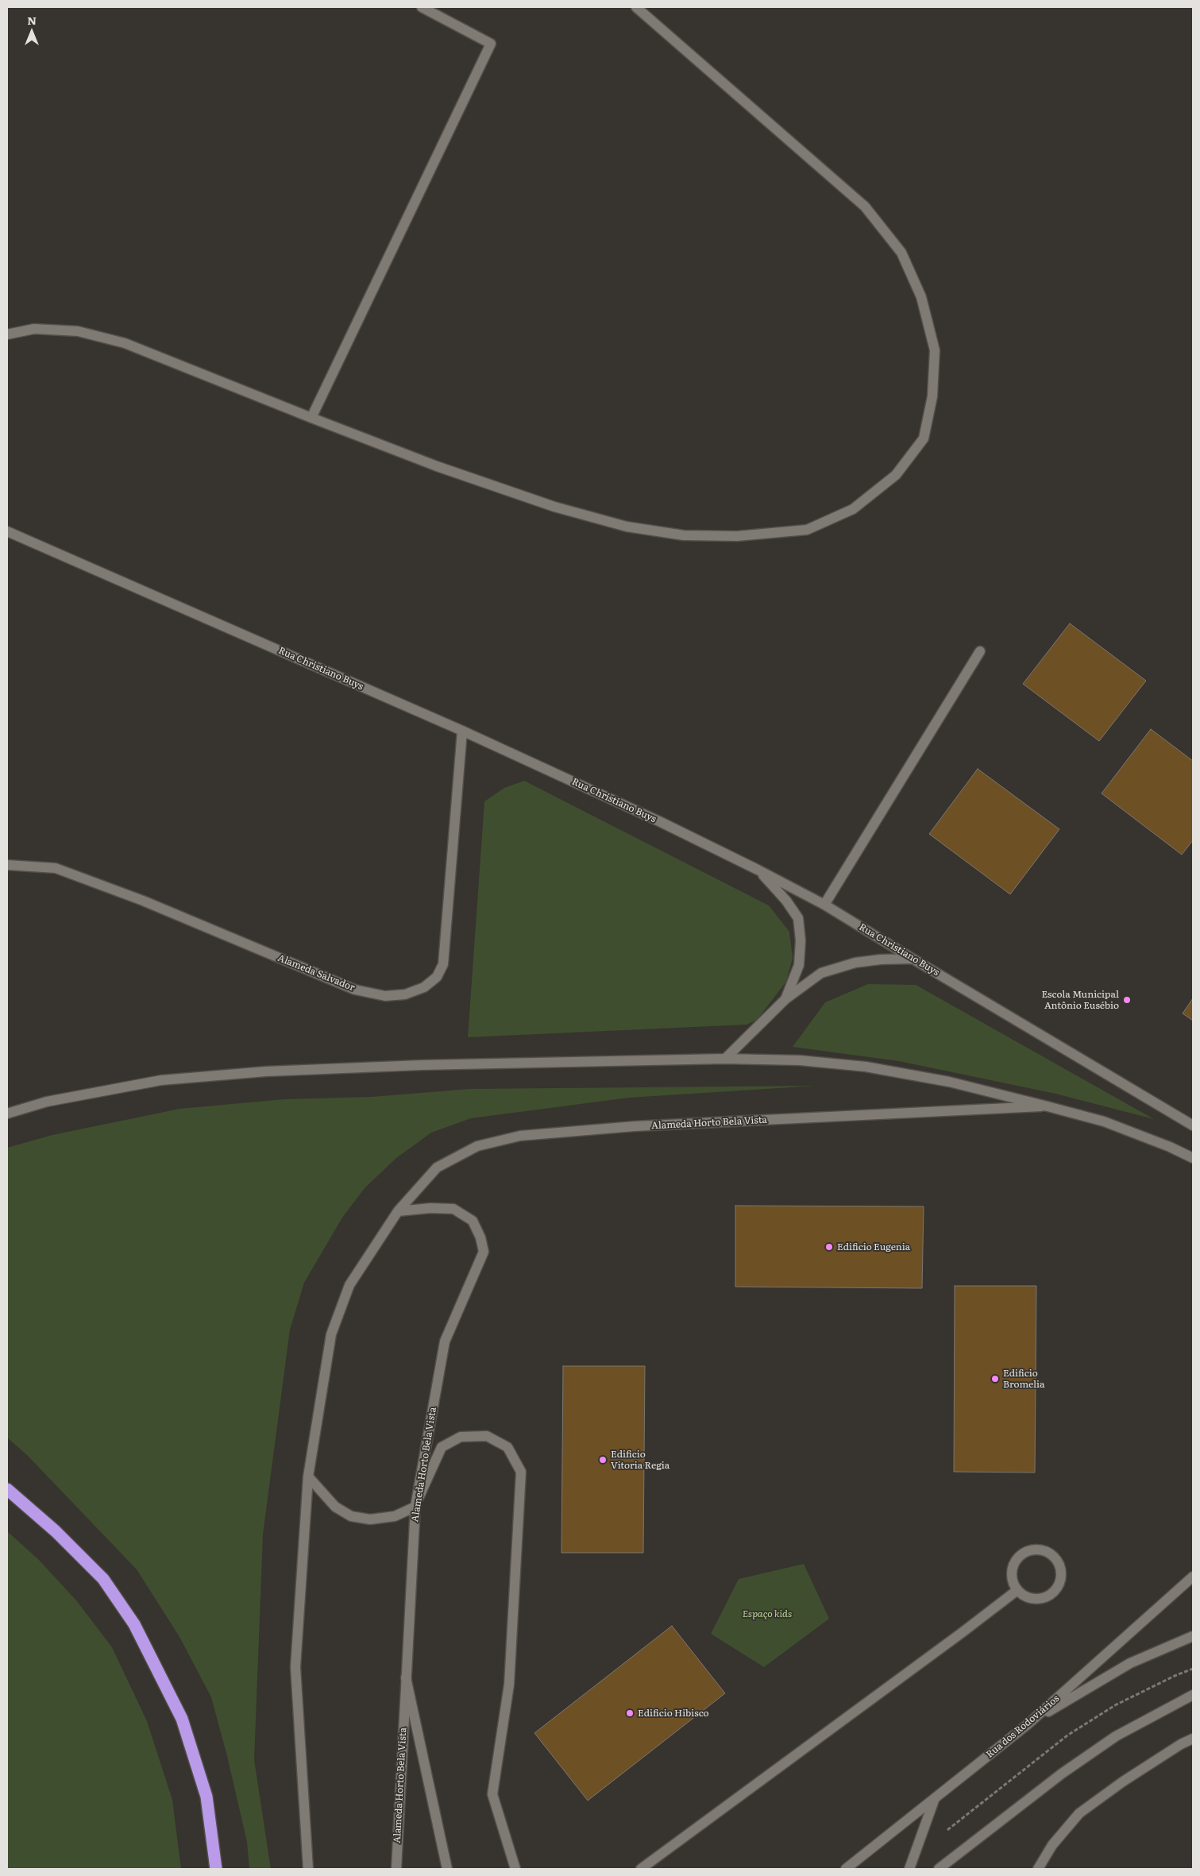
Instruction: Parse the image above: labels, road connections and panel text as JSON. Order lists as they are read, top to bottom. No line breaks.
{"streets":{"street":["Rua Christiano Buys","Alameda Salvador","Alameda Horto Bela Vista","Rua dos Rodoviários"]},"crossings":[["Rua Christiano Buys","Alameda Salvador"]],"parks":["Espaço kids"],"places":["Escola Municipal Antônio Eusébio","Edificio Eugenia","Edificio Bromelia","Edificio Vitoria Regia","Edificio Hibisco"],"north":"top"}
